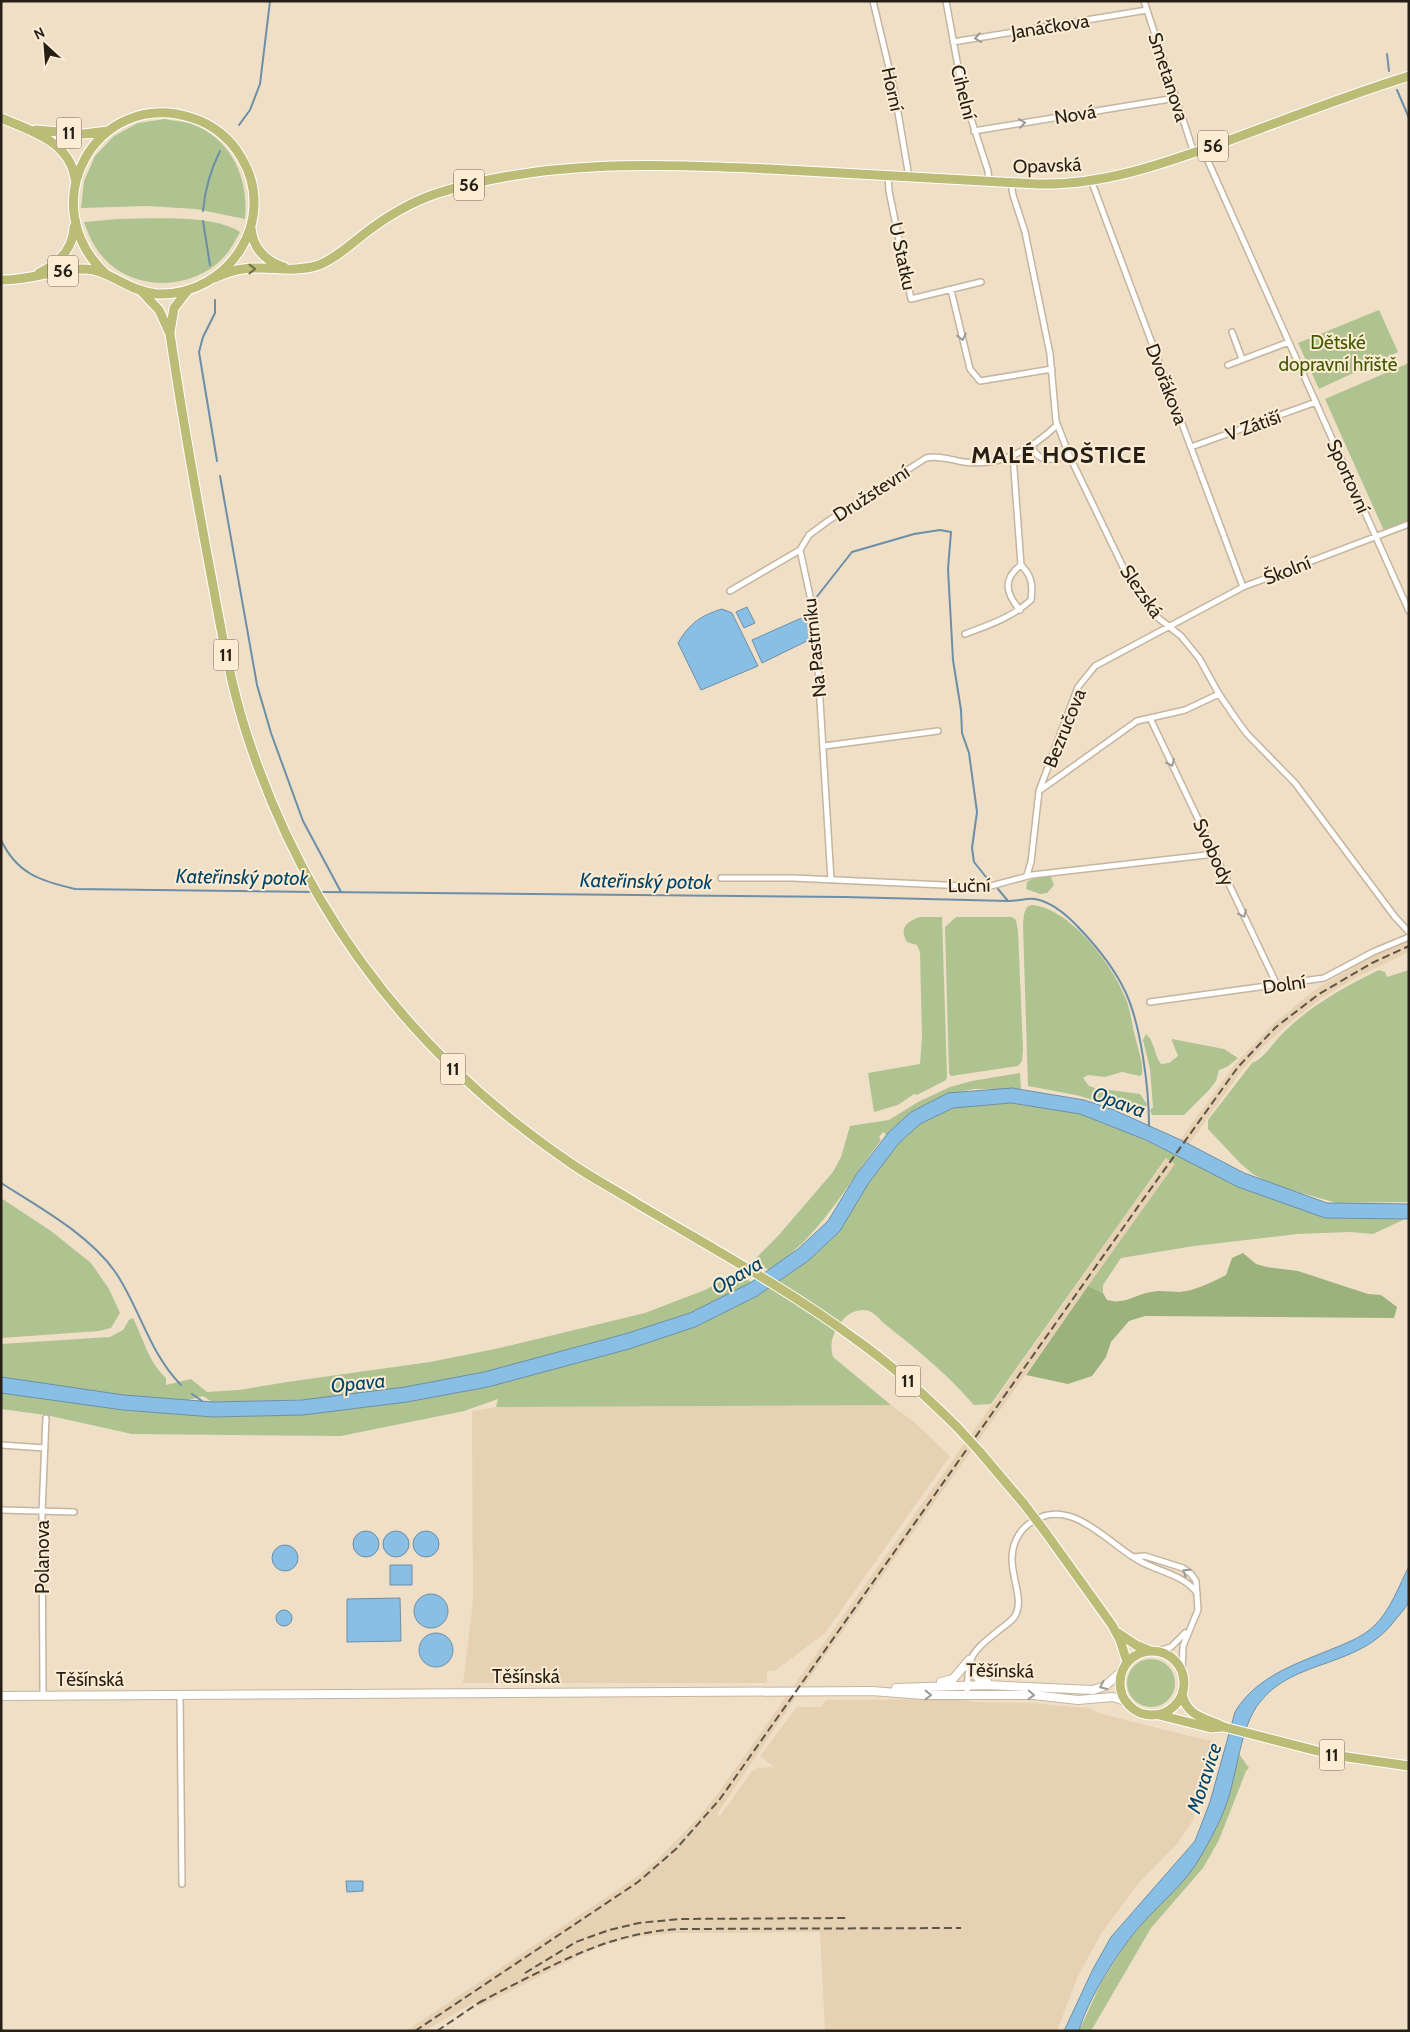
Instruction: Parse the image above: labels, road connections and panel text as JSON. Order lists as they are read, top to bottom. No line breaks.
{"streets":{"main road":["11","56","Opavská","Těšínská"],"street":["Janáčkova","Smetanova","Horní","Cihelní","Nová","U Statku","Dvořákova","V Zátiší","Sportovní","Družstevní","Školní","Slezská","Na Pastrníku","Bezručova","Svobody","Luční","Dolní","Polanova"]},"crossings":[["Janáčkova","Smetanova"],["Janáčkova","Cihelní"],["Smetanova","Nová"],["Smetanova","Opavská"],["Horní","Opavská"],["Cihelní","Nová"],["Cihelní","Opavská"],["11","Těšínská"],["56","Opavská"],["Opavská","U Statku"],["Opavská","Dvořákova"],["Opavská","Sportovní"],["Opavská","Slezská"],["Dvořákova","V Zátiší"],["Dvořákova","Školní"],["V Zátiší","Sportovní"],["Sportovní","Školní"],["Družstevní","Slezská"],["Družstevní","Na Pastrníku"],["Školní","Slezská"],["Školní","Bezručova"],["Slezská","Bezručova"],["Na Pastrníku","Luční"],["Bezručova","Luční"],["Svobody","Luční"],["Svobody","Dolní"],["Polanova","Těšínská"]],"one_way":["Janáčkova","Nová","Svobody"],"districts":["MALÉ HOŠTICE"],"water":["Kateřinský potok","Opava","Moravice"],"parks":["Dětské dopravní hřiště"],"north":"top left"}
